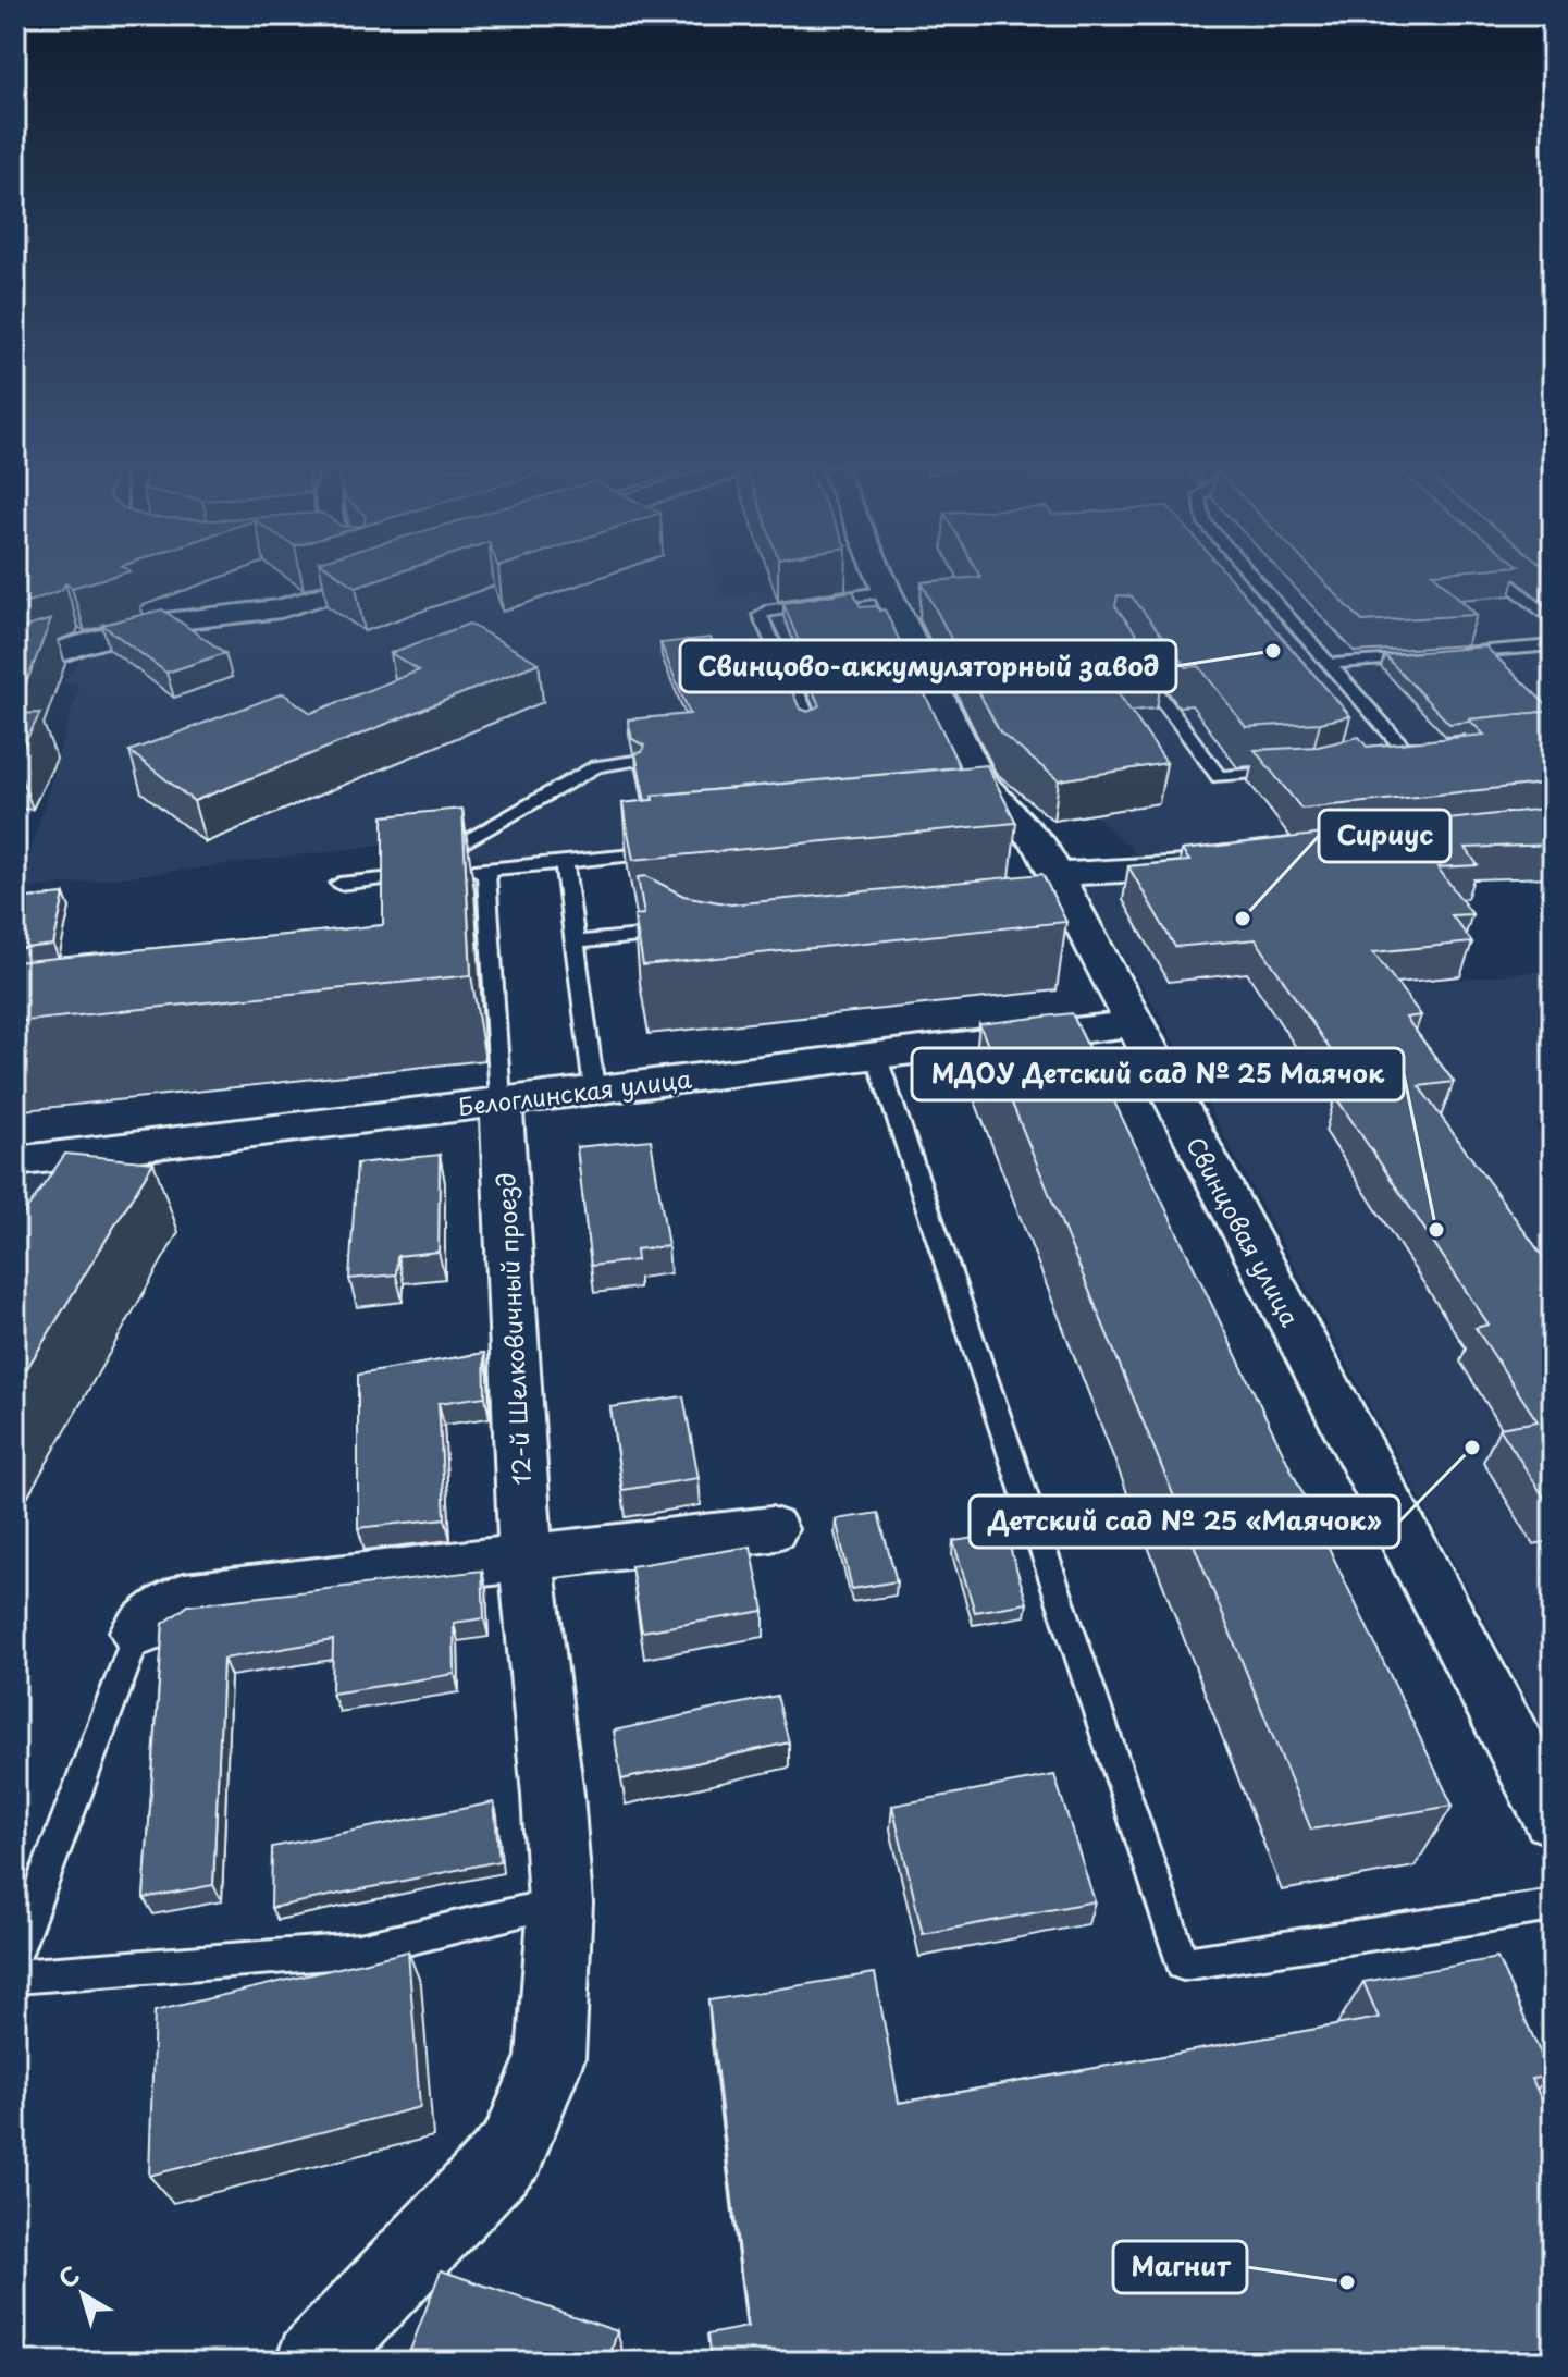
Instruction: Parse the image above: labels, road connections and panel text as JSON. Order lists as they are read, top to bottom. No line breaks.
{"streets":{"street":["Белоглинская улица","Свинцовая улица","12-й Шелковичный проезд"]},"crossings":[["Белоглинская улица","Свинцовая улица"],["Белоглинская улица","12-й Шелковичный проезд"]],"places":["Свинцово-аккумуляторный завод","Сириус","МДОУ Детский сад № 25 Маячок","Детский сад № 25 «Маячок»","Магнит"],"north":"top left"}
